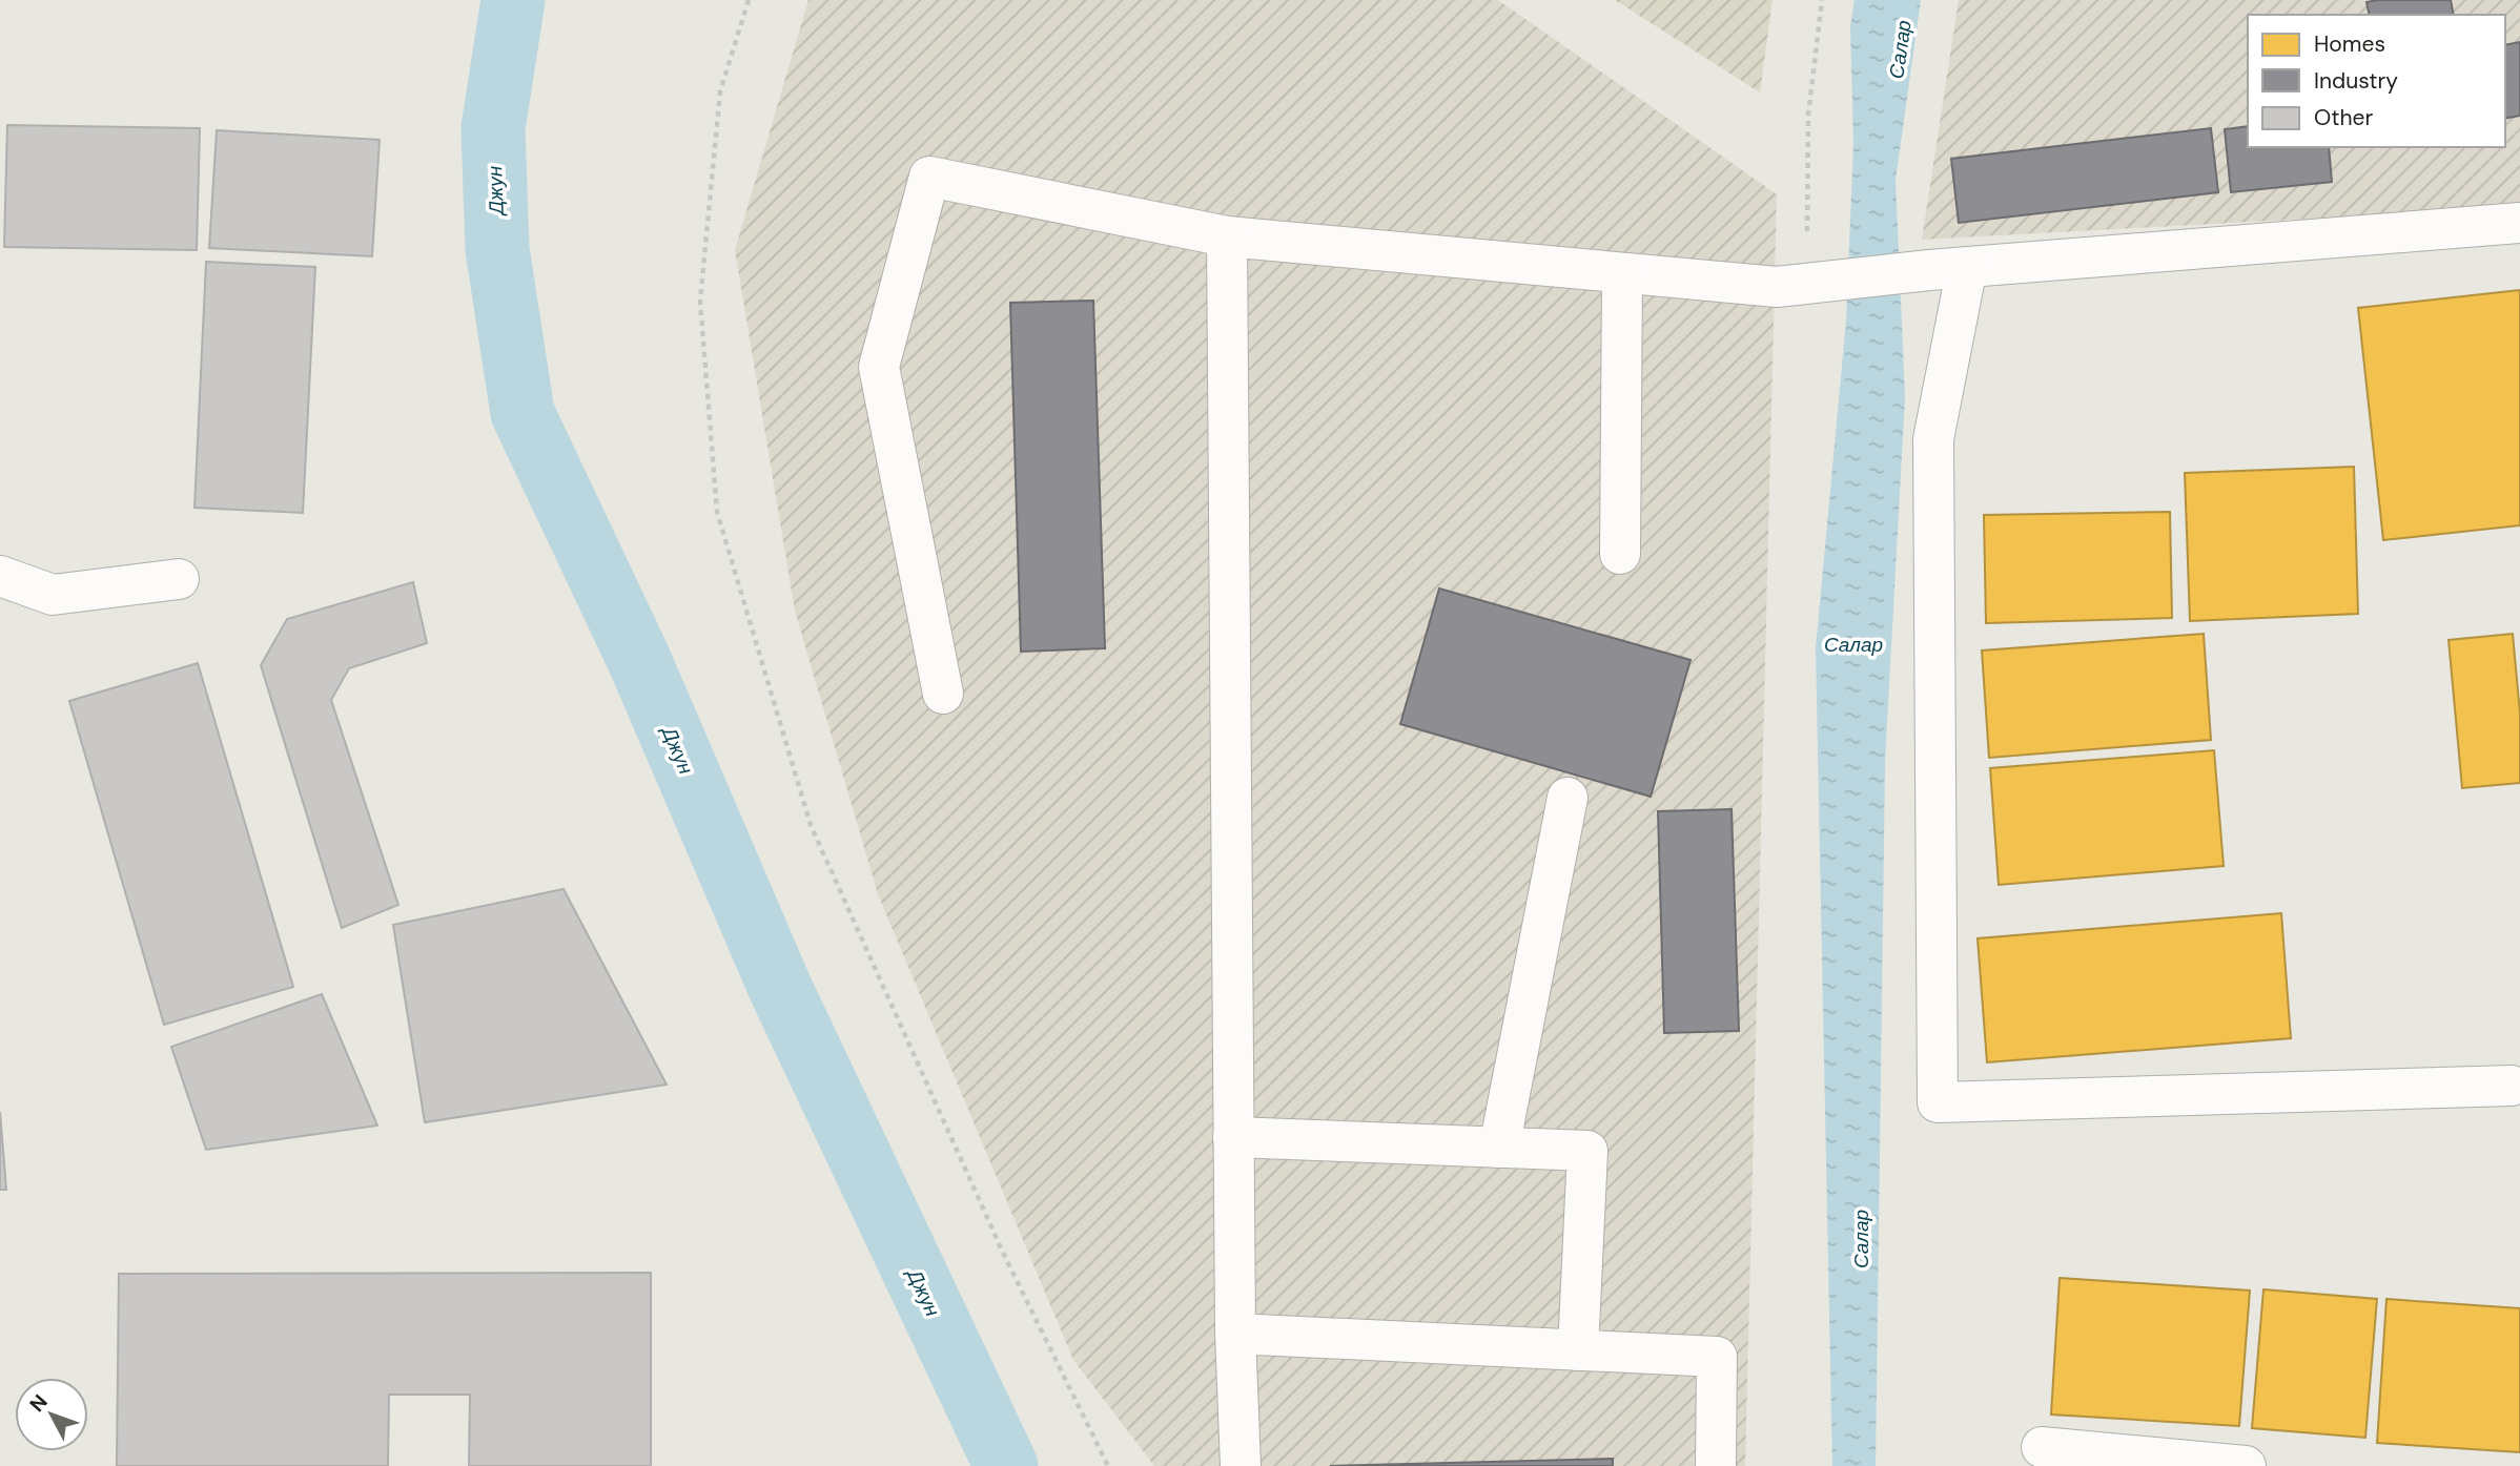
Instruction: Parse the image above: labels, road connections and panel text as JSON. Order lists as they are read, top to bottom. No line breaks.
{"water":["Салар","Джун"],"legend":["Homes","Industry","Other"],"north":"top left"}
